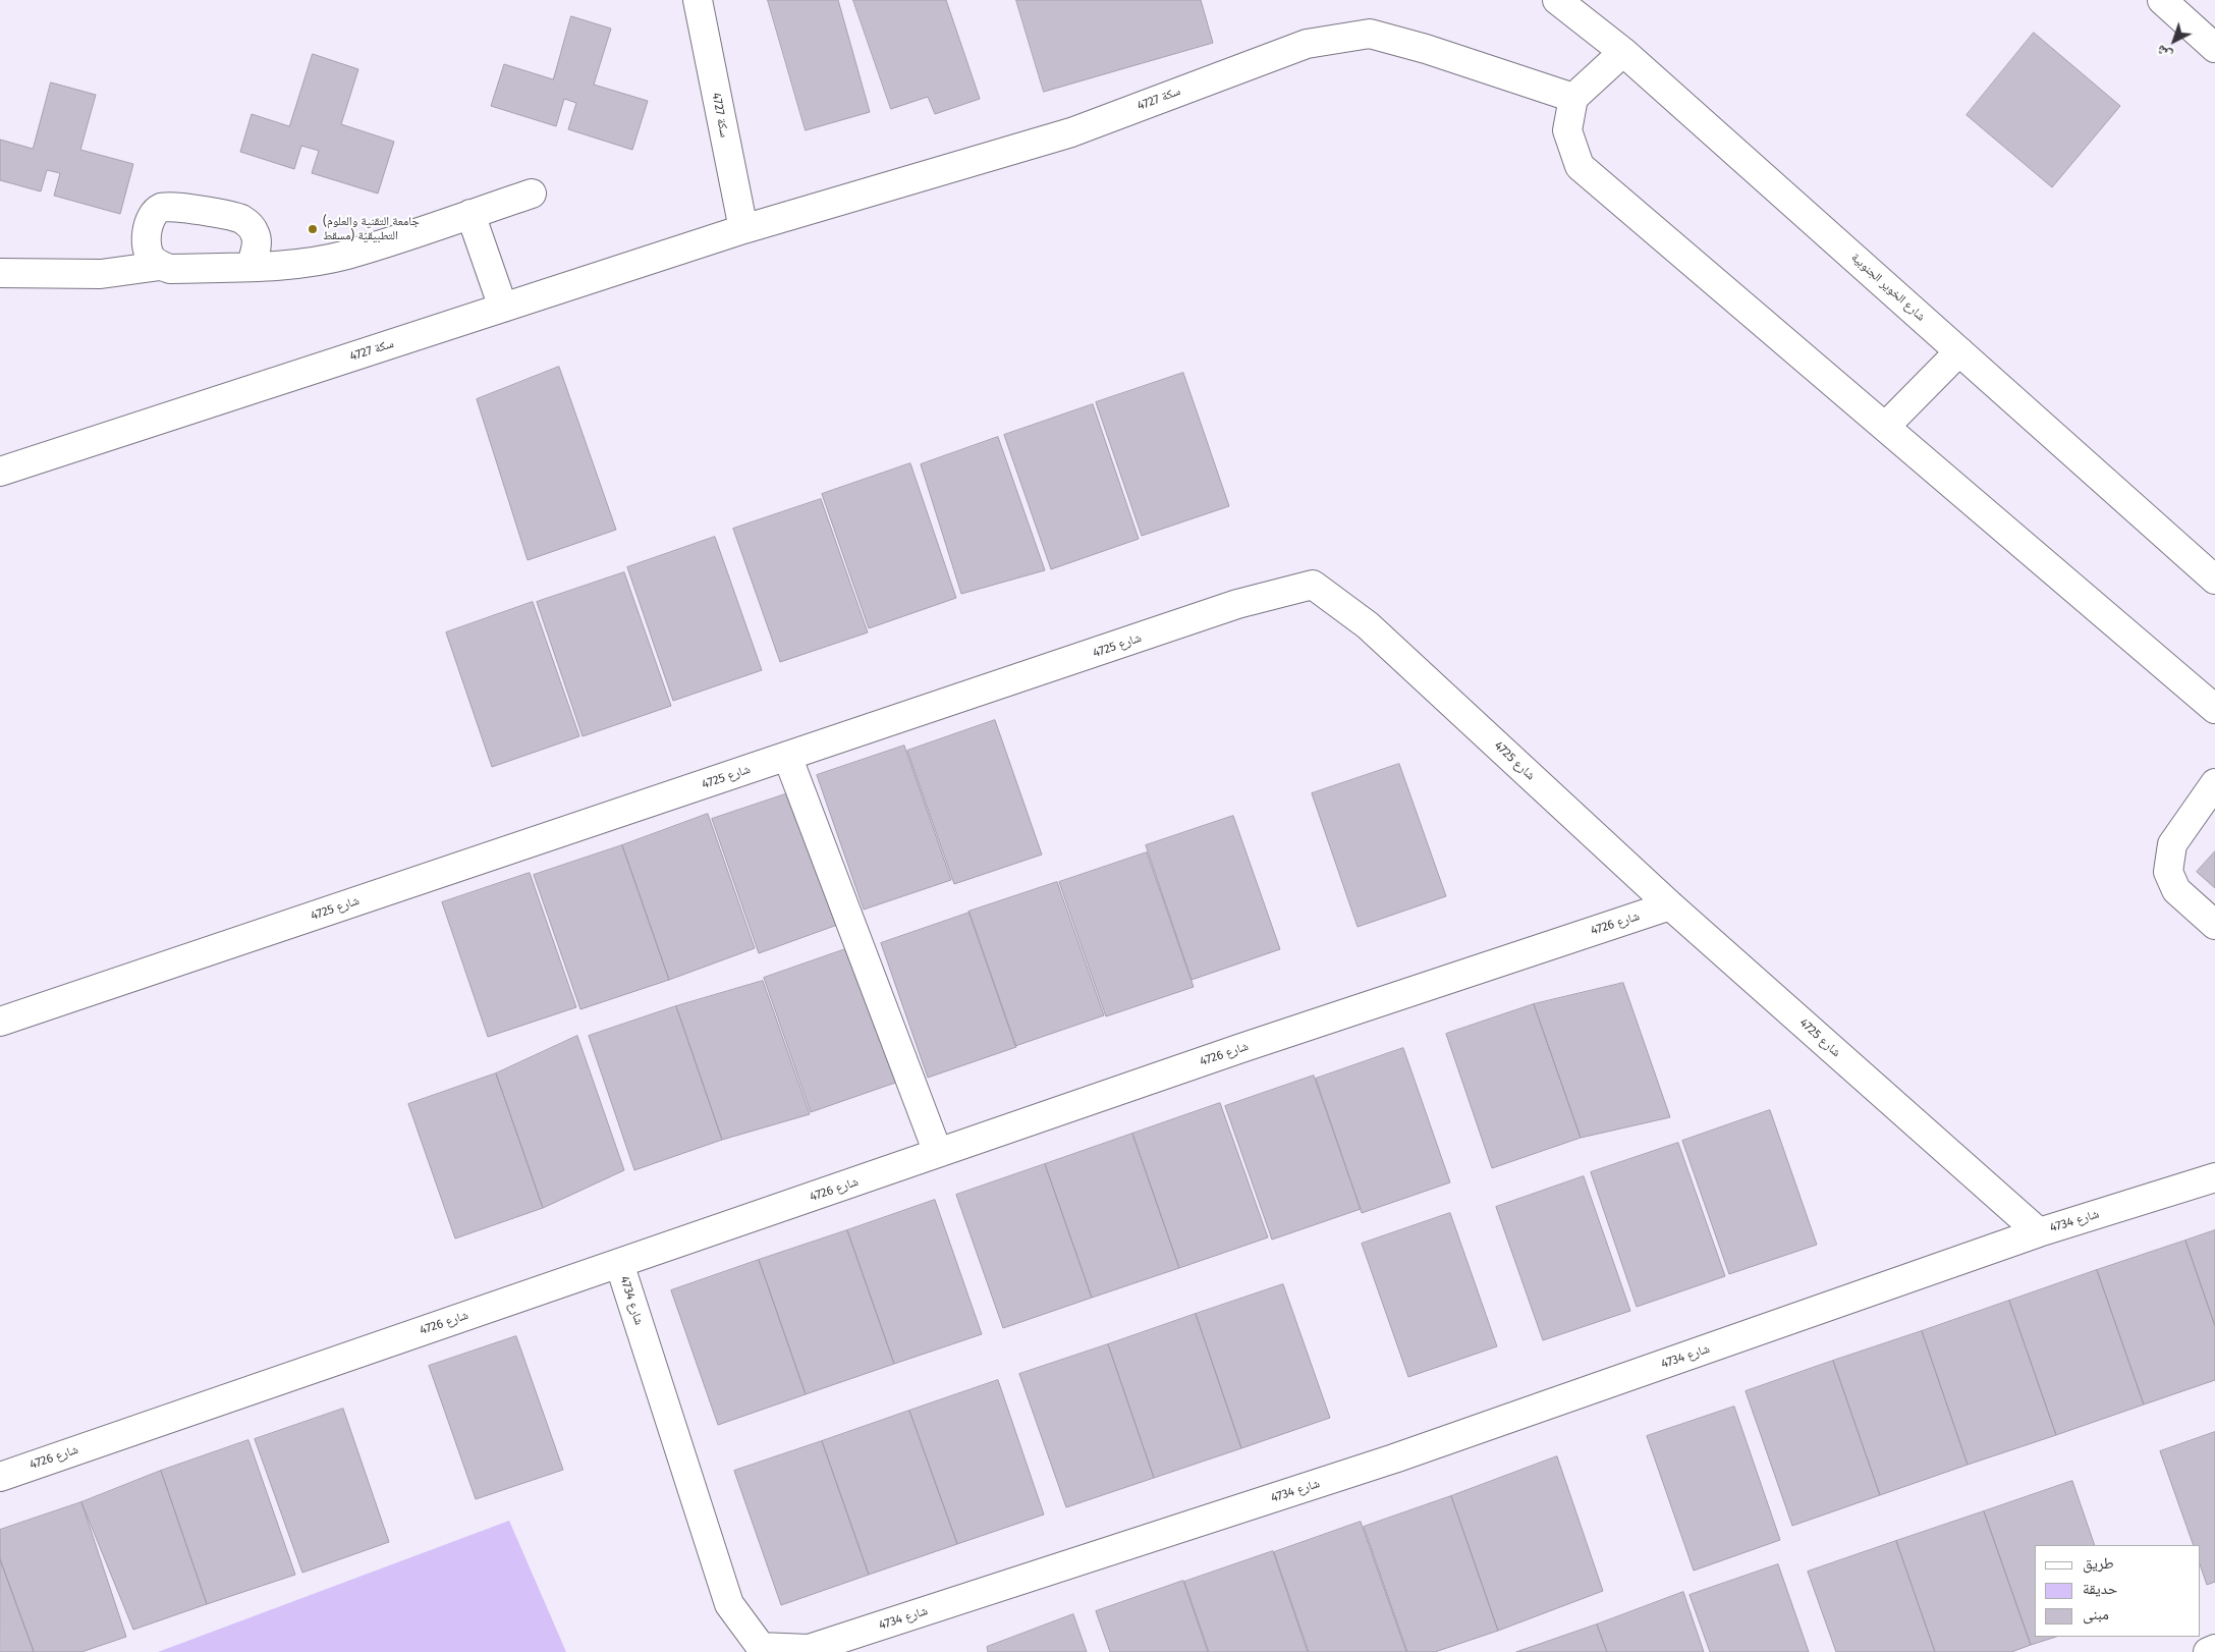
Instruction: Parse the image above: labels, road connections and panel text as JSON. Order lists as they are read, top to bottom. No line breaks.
{"streets":{"street":["سكة 4727","شارع الخوير الجنوبية","4725 شارع","4726 شارع","4734 شارع"]},"crossings":[["4725 شارع","4726 شارع"],["4725 شارع","4734 شارع"],["4726 شارع","4734 شارع"]],"places":["(جامعة التقنية والعلوم التطبيقية (مسقط"],"legend":["طريق","حديقة","مبنى"],"north":"bottom left"}
